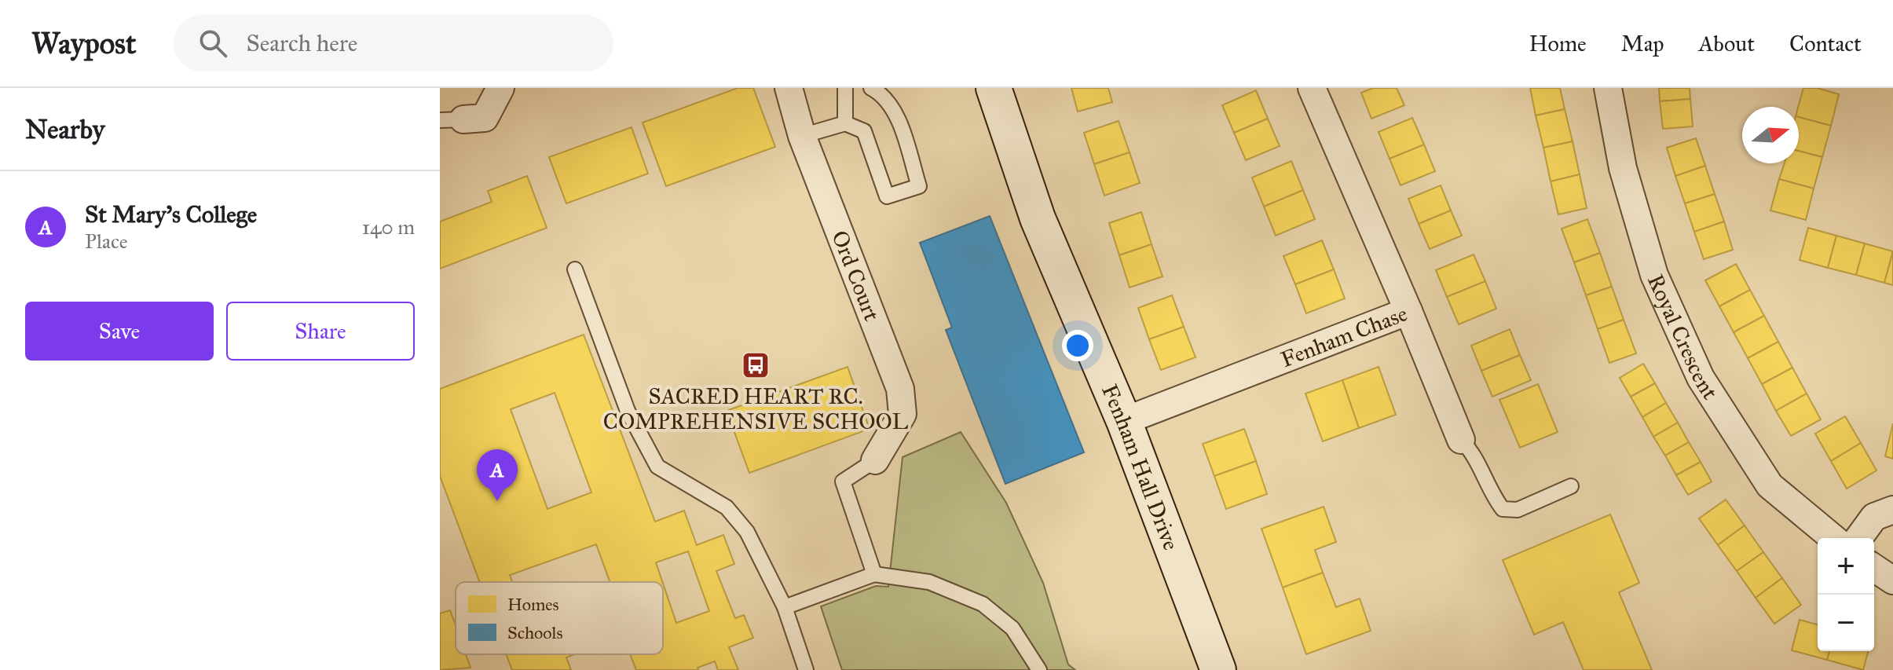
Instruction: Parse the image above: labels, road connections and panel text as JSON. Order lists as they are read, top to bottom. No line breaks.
{"streets":{"street":["Ord Court","Fenham Chase","Royal Crescent","Fenham Hall Drive"]},"crossings":[["Fenham Chase","Fenham Hall Drive"]],"places":{"bus stop":["SACRED HEART RC. COMPREHENSIVE SCHOOL"]},"legend":["Homes","Schools"],"north":"right","page":{"header":"Waypost","search":"Search here","nav":["Home","Map","About","Contact"],"heading":"Nearby","list":[{"mark":"A","name":"St Mary's College","note":"Place","value":"140 m"}],"buttons":["Save","Share"],"pins":"A","map_buttons":["+","−"]}}
